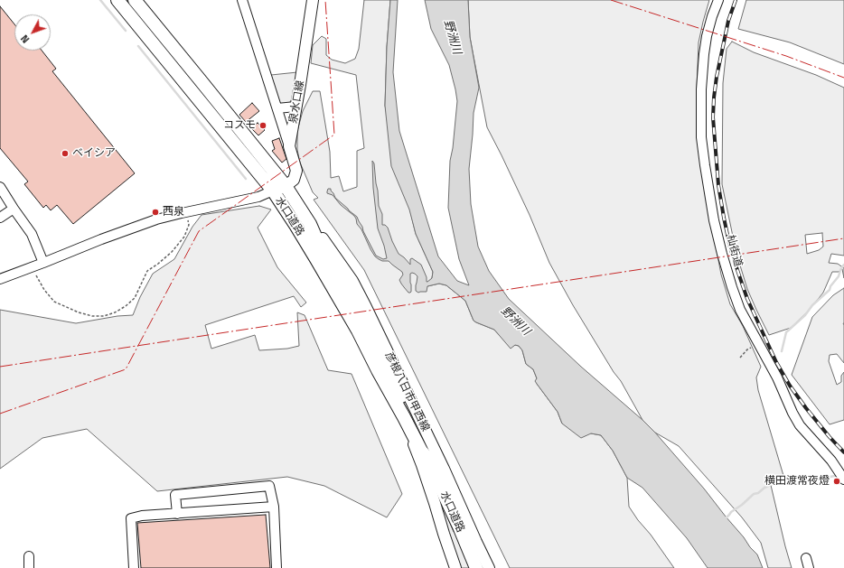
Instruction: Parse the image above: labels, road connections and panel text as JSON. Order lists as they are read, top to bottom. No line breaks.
{"streets":{"highway":["水口道路"],"main road":["泉水口線","彦根八日市甲西線"],"street":["杣街道"]},"crossings":[["泉水口線","水口道路"],["水口道路","彦根八日市甲西線"]],"water":["野洲川"],"places":["コスモ","ベイシア","西泉","横田渡常夜燈"],"north":"bottom left"}
